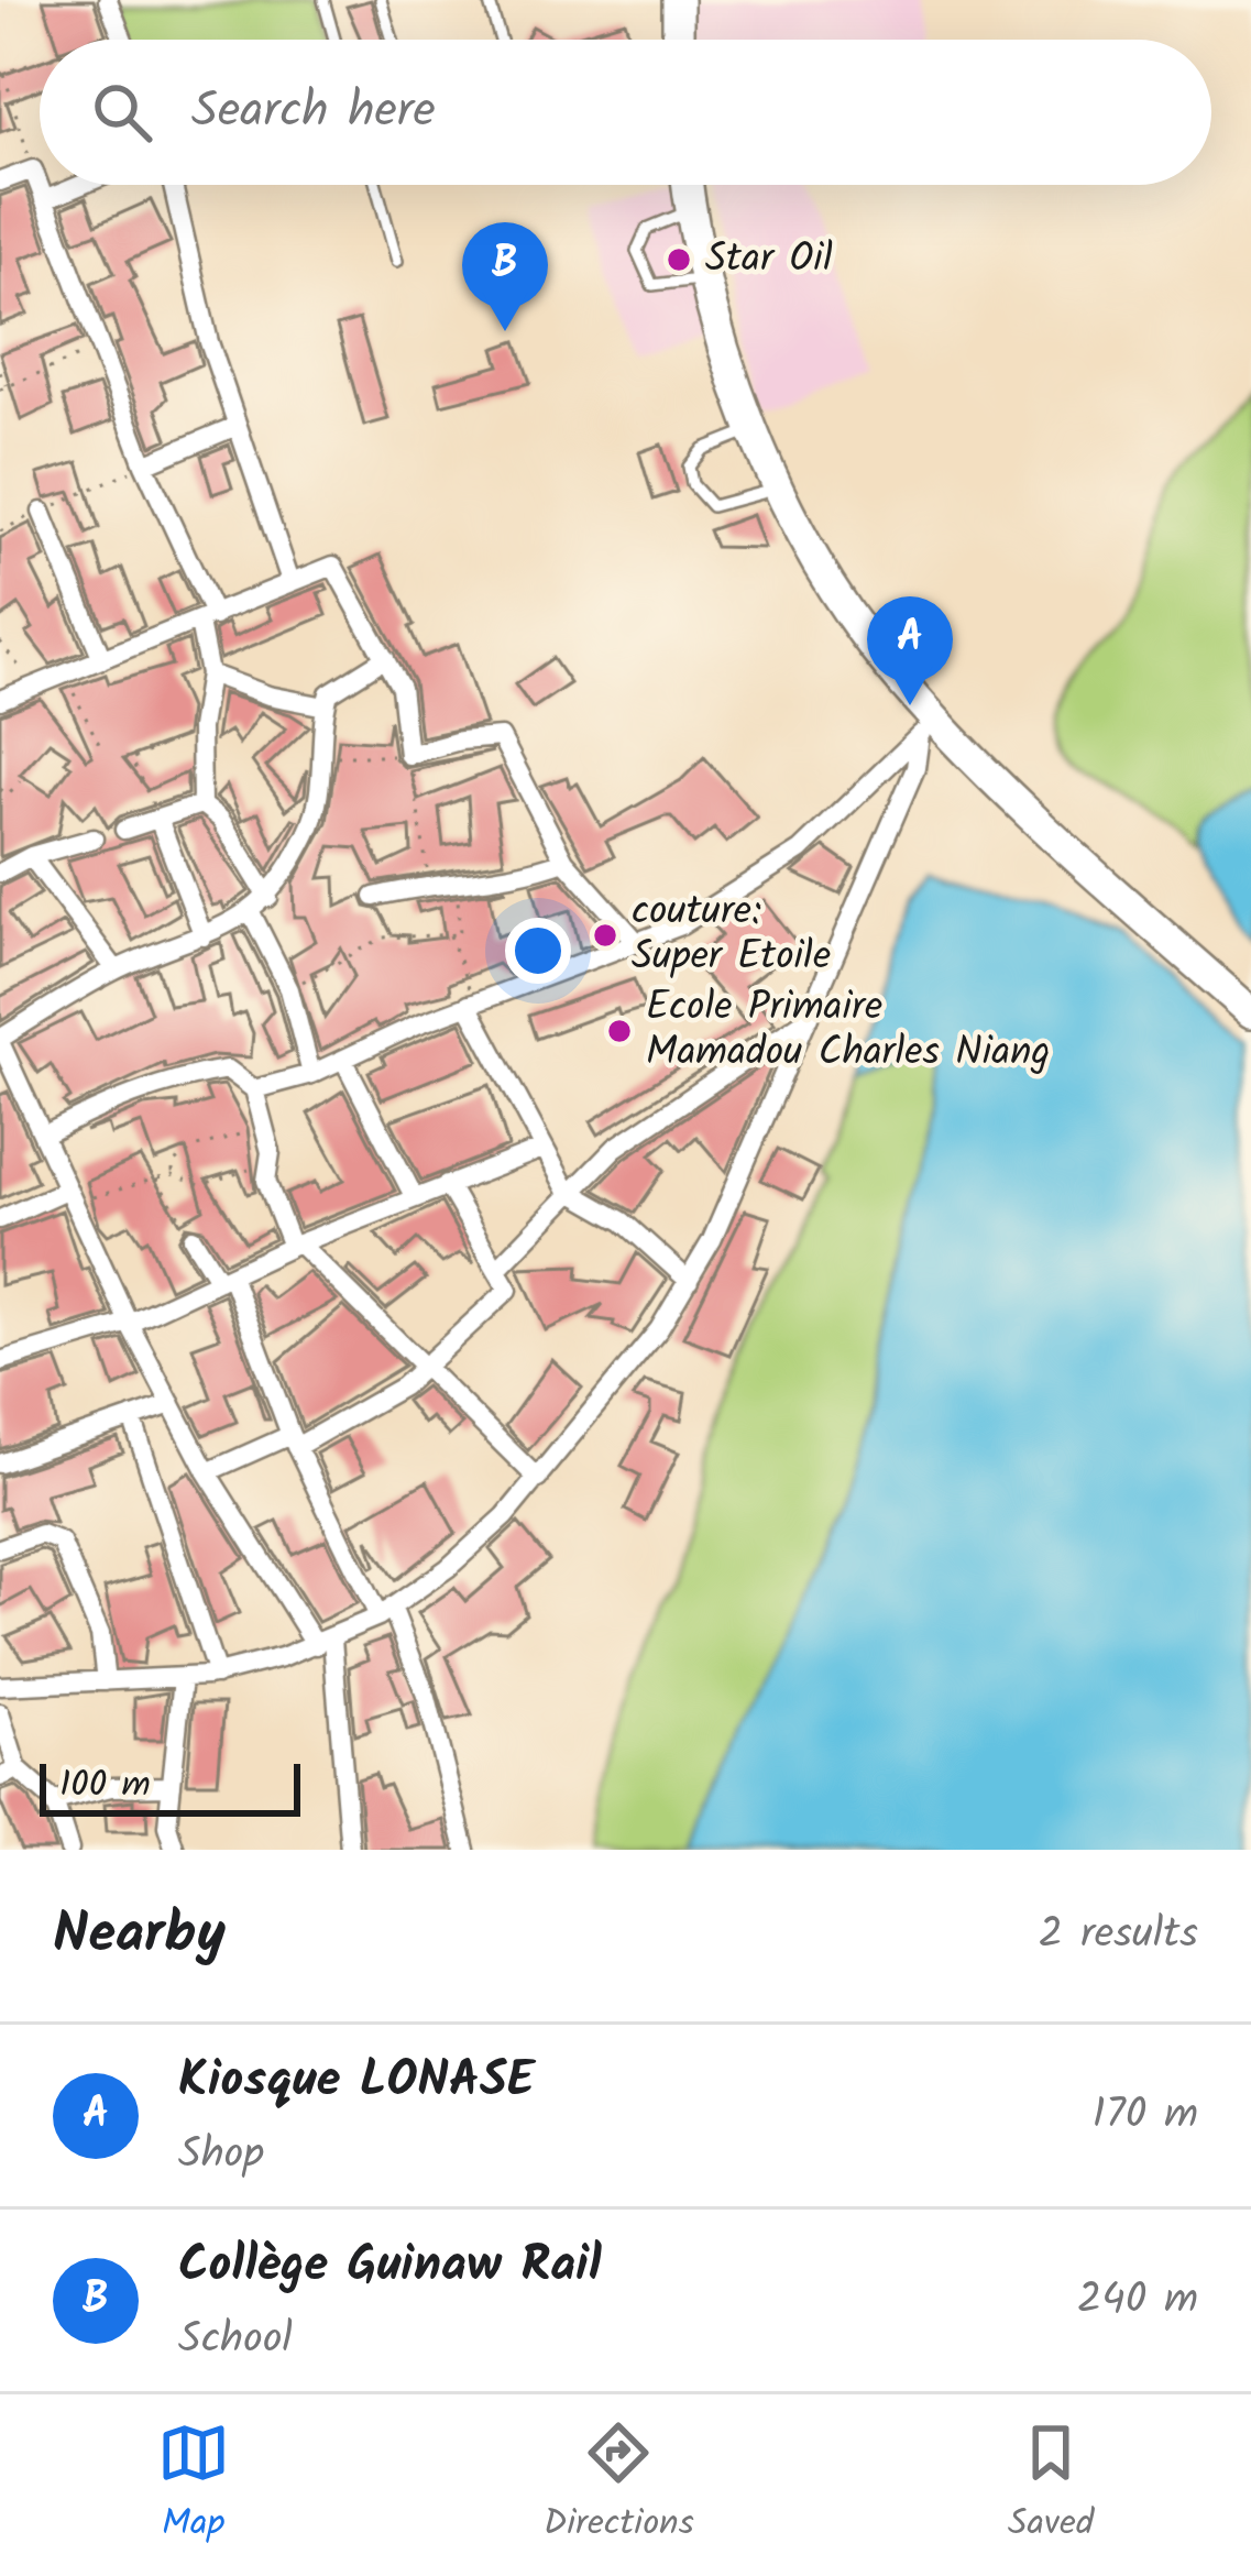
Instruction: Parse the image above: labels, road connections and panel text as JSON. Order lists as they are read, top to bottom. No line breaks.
{"places":["Star Oil","couture: Super Etoile","Ecole Primaire Mamadou Charles Niang"],"scale_bar":"100 m","page":{"search":"Search here","pins":["B","A"],"scale":"100 m","heading":["Nearby","2 results"],"list":[{"mark":"A","name":"Kiosque LONASE","note":"Shop","value":"170 m"},{"mark":"B","name":"Collège Guinaw Rail","note":"School","value":"240 m"}],"nav":["Map","Directions","Saved"]}}
